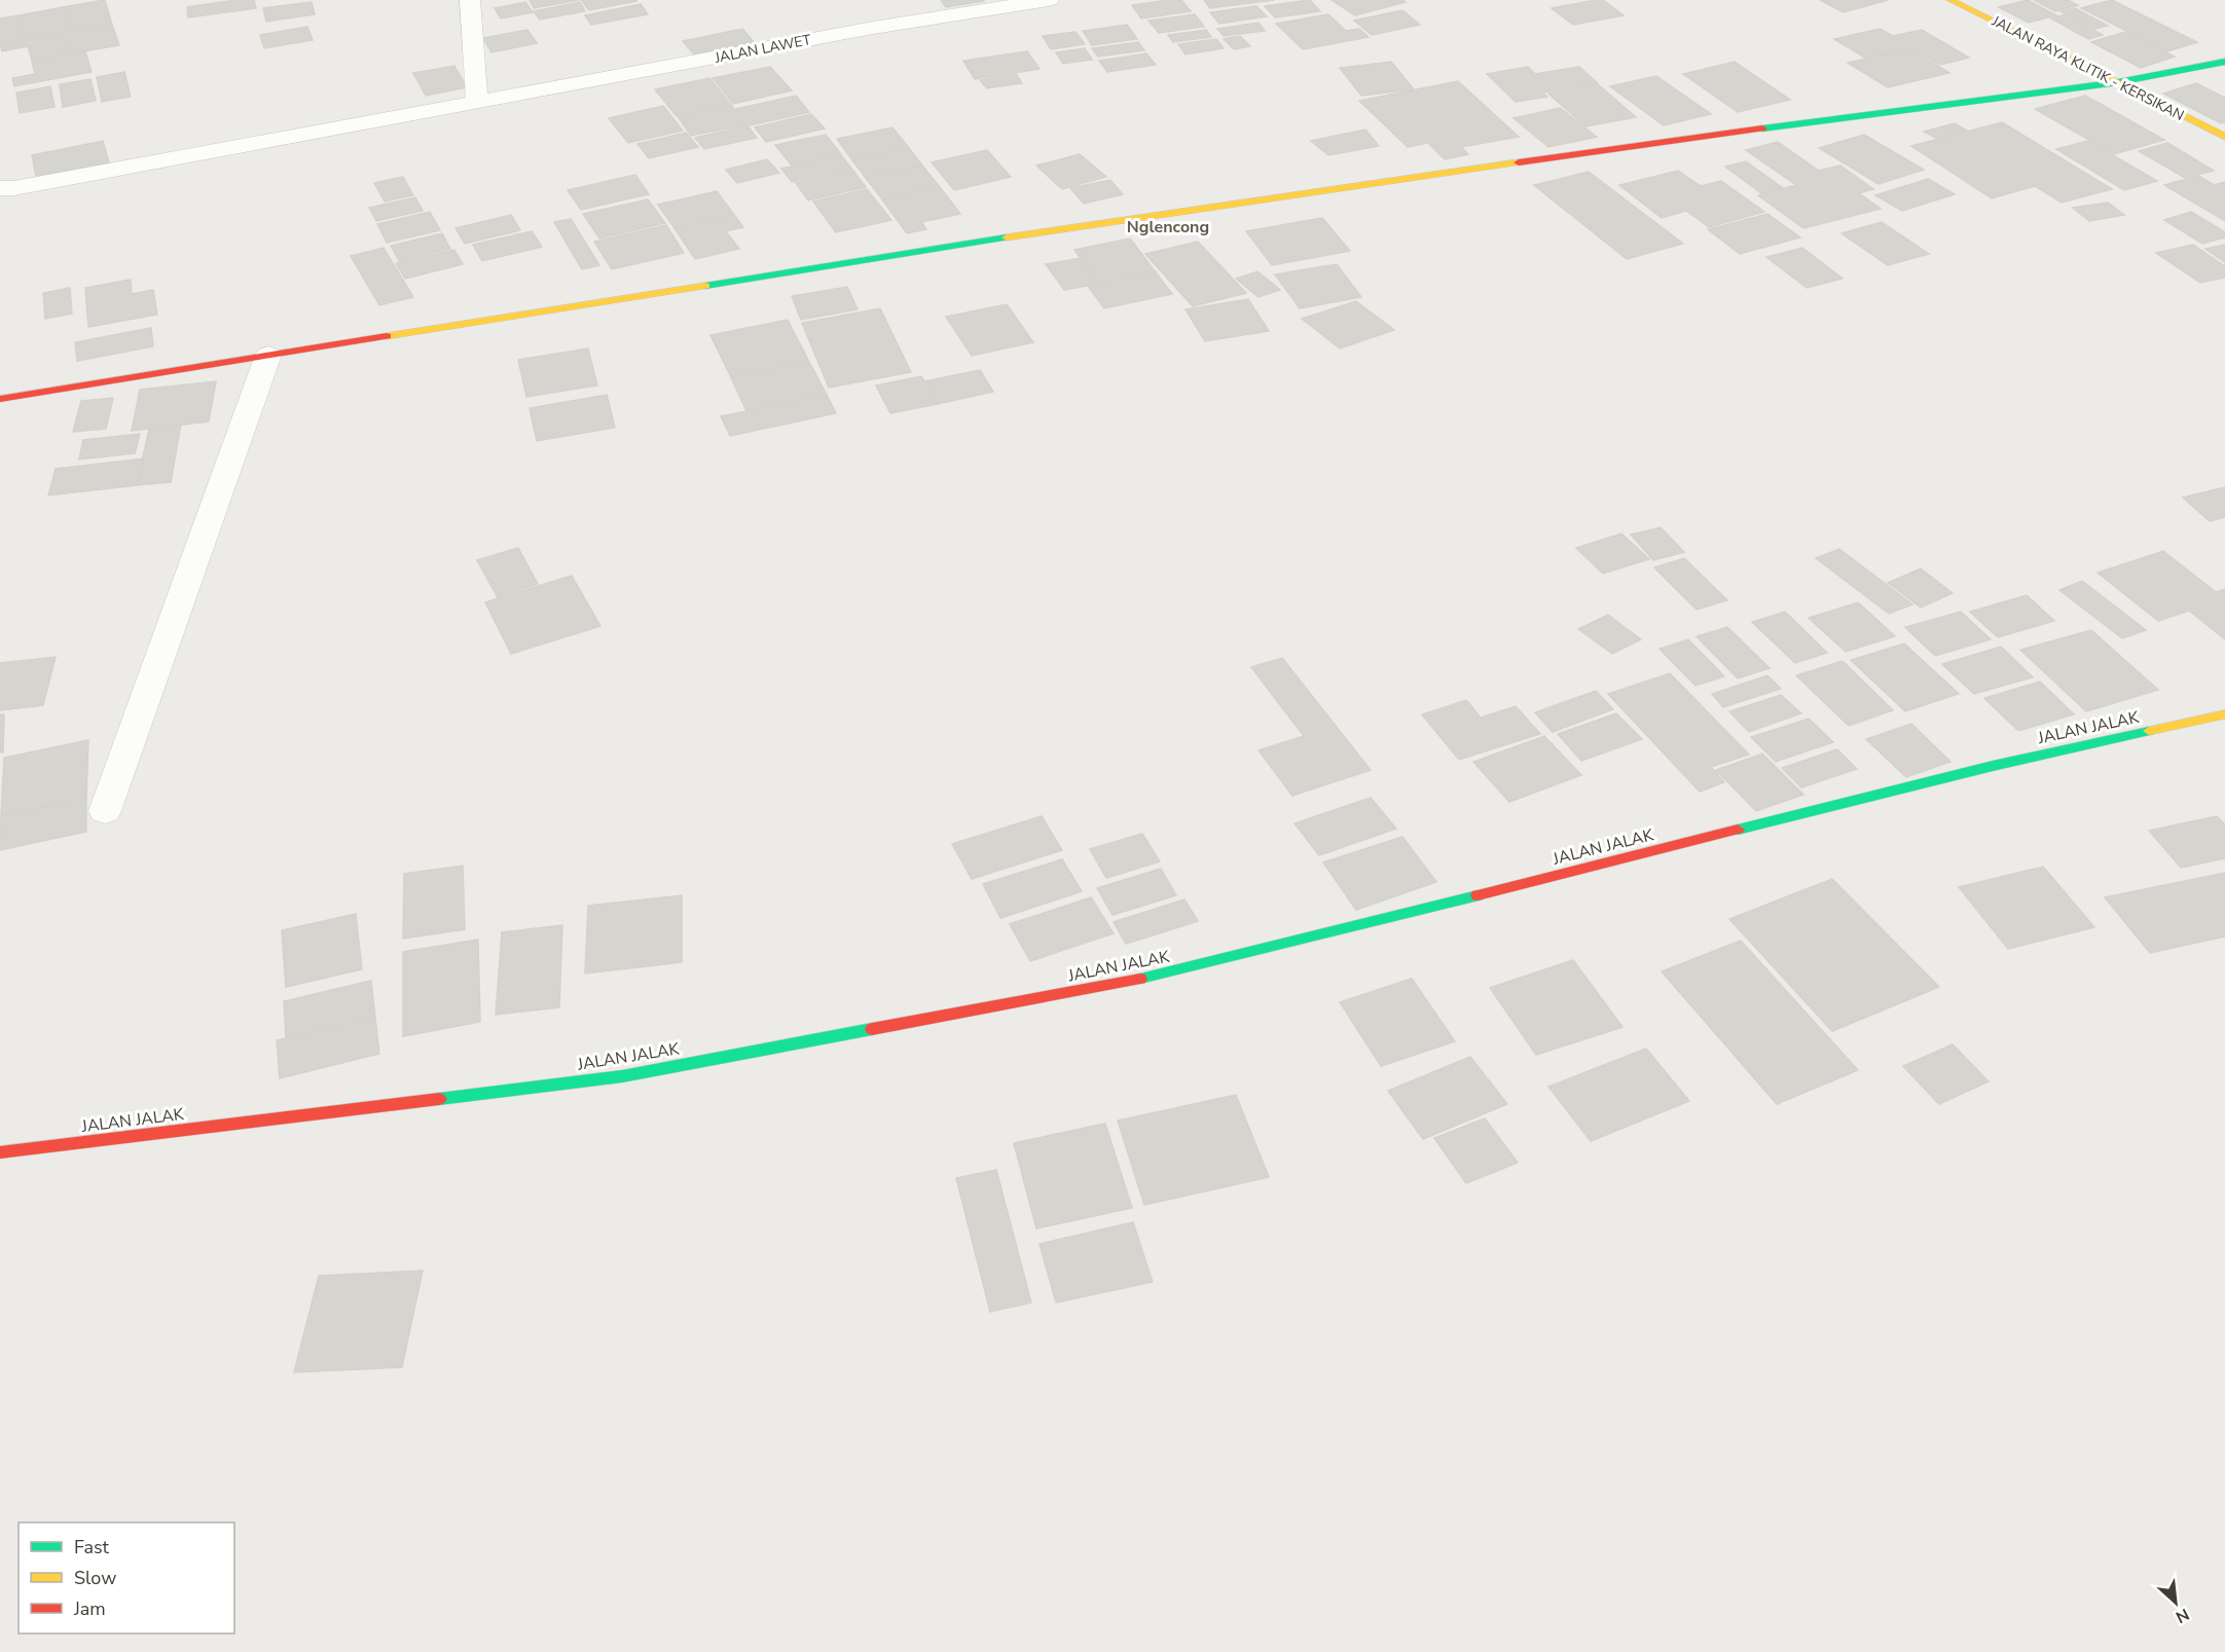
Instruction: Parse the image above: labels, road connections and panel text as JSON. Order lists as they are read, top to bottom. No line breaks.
{"streets":{"street":["JALAN LAWET","JALAN RAYA KLITIK - KERSIKAN","JALAN JALAK"]},"districts":["Nglencong"],"legend":["Fast","Slow","Jam"],"north":"bottom right"}
